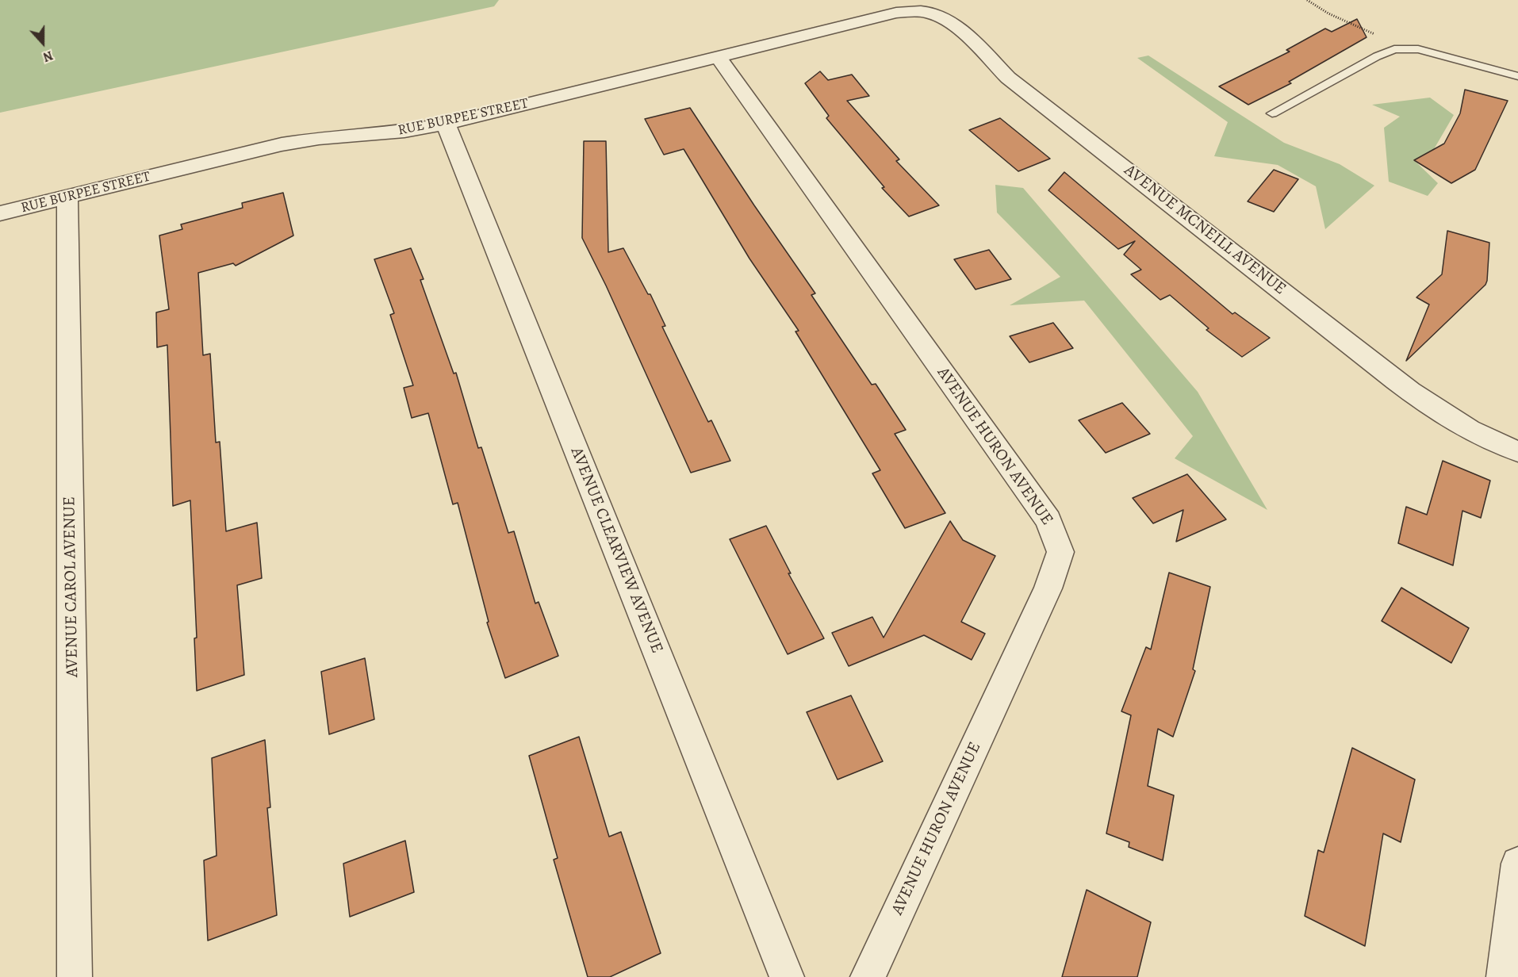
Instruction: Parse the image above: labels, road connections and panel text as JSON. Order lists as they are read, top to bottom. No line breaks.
{"streets":{"street":["RUE BURPEE STREET","AVENUE MCNEILL AVENUE","AVENUE HURON AVENUE","AVENUE CLEARVIEW AVENUE","AVENUE CAROL AVENUE"]},"crossings":[["RUE BURPEE STREET","AVENUE MCNEILL AVENUE"],["RUE BURPEE STREET","AVENUE HURON AVENUE"],["RUE BURPEE STREET","AVENUE CLEARVIEW AVENUE"],["RUE BURPEE STREET","AVENUE CAROL AVENUE"]],"north":"bottom"}
